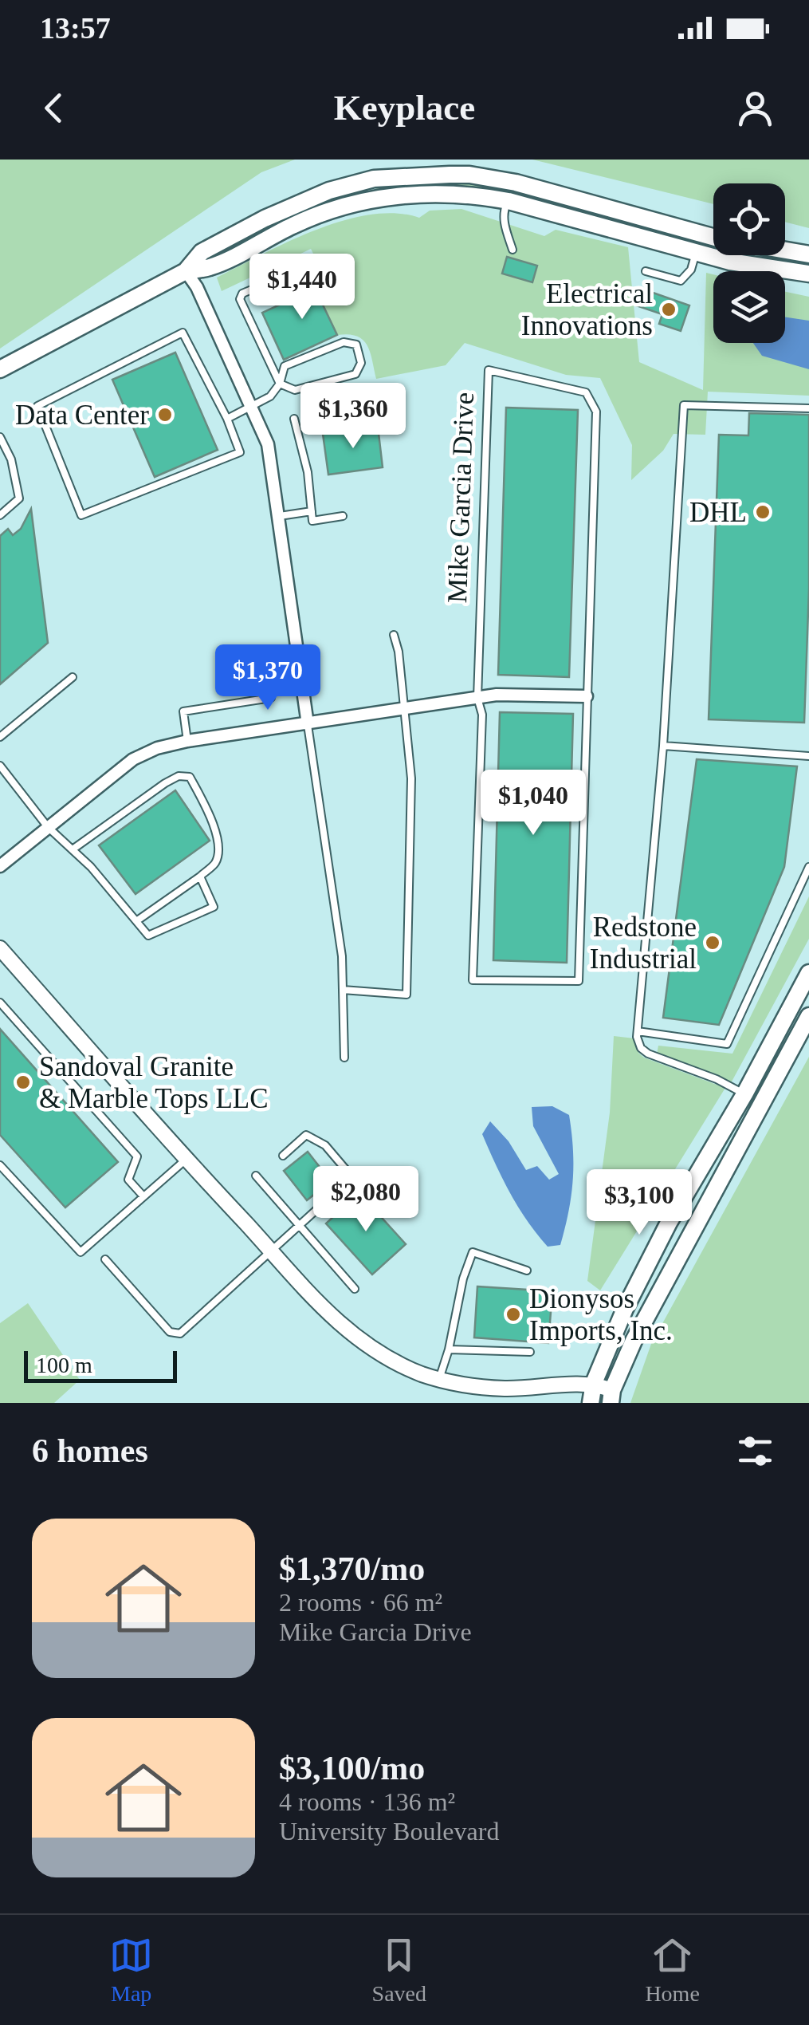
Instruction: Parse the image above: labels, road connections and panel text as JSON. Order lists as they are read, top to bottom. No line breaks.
{"streets":{"lane":["Mike Garcia Drive"]},"places":["Electrical Innovations","Data Center","DHL","Redstone Industrial","Sandoval Granite & Marble Tops LLC","Dionysos Imports, Inc."],"scale_bar":"100 m","page":{"status":"13:57","header":"Keyplace","price":["$1,440","$1,360","$1,370","$1,040","$2,080","$3,100"],"scale":"100 m","heading":"6 homes","list":[{"name":"$1,370/mo","note":"2 rooms · 66 m² · Mike Garcia Drive"},{"name":"$3,100/mo","note":"4 rooms · 136 m² · University Boulevard"}],"tabs":["Map","Saved","Home"]}}
